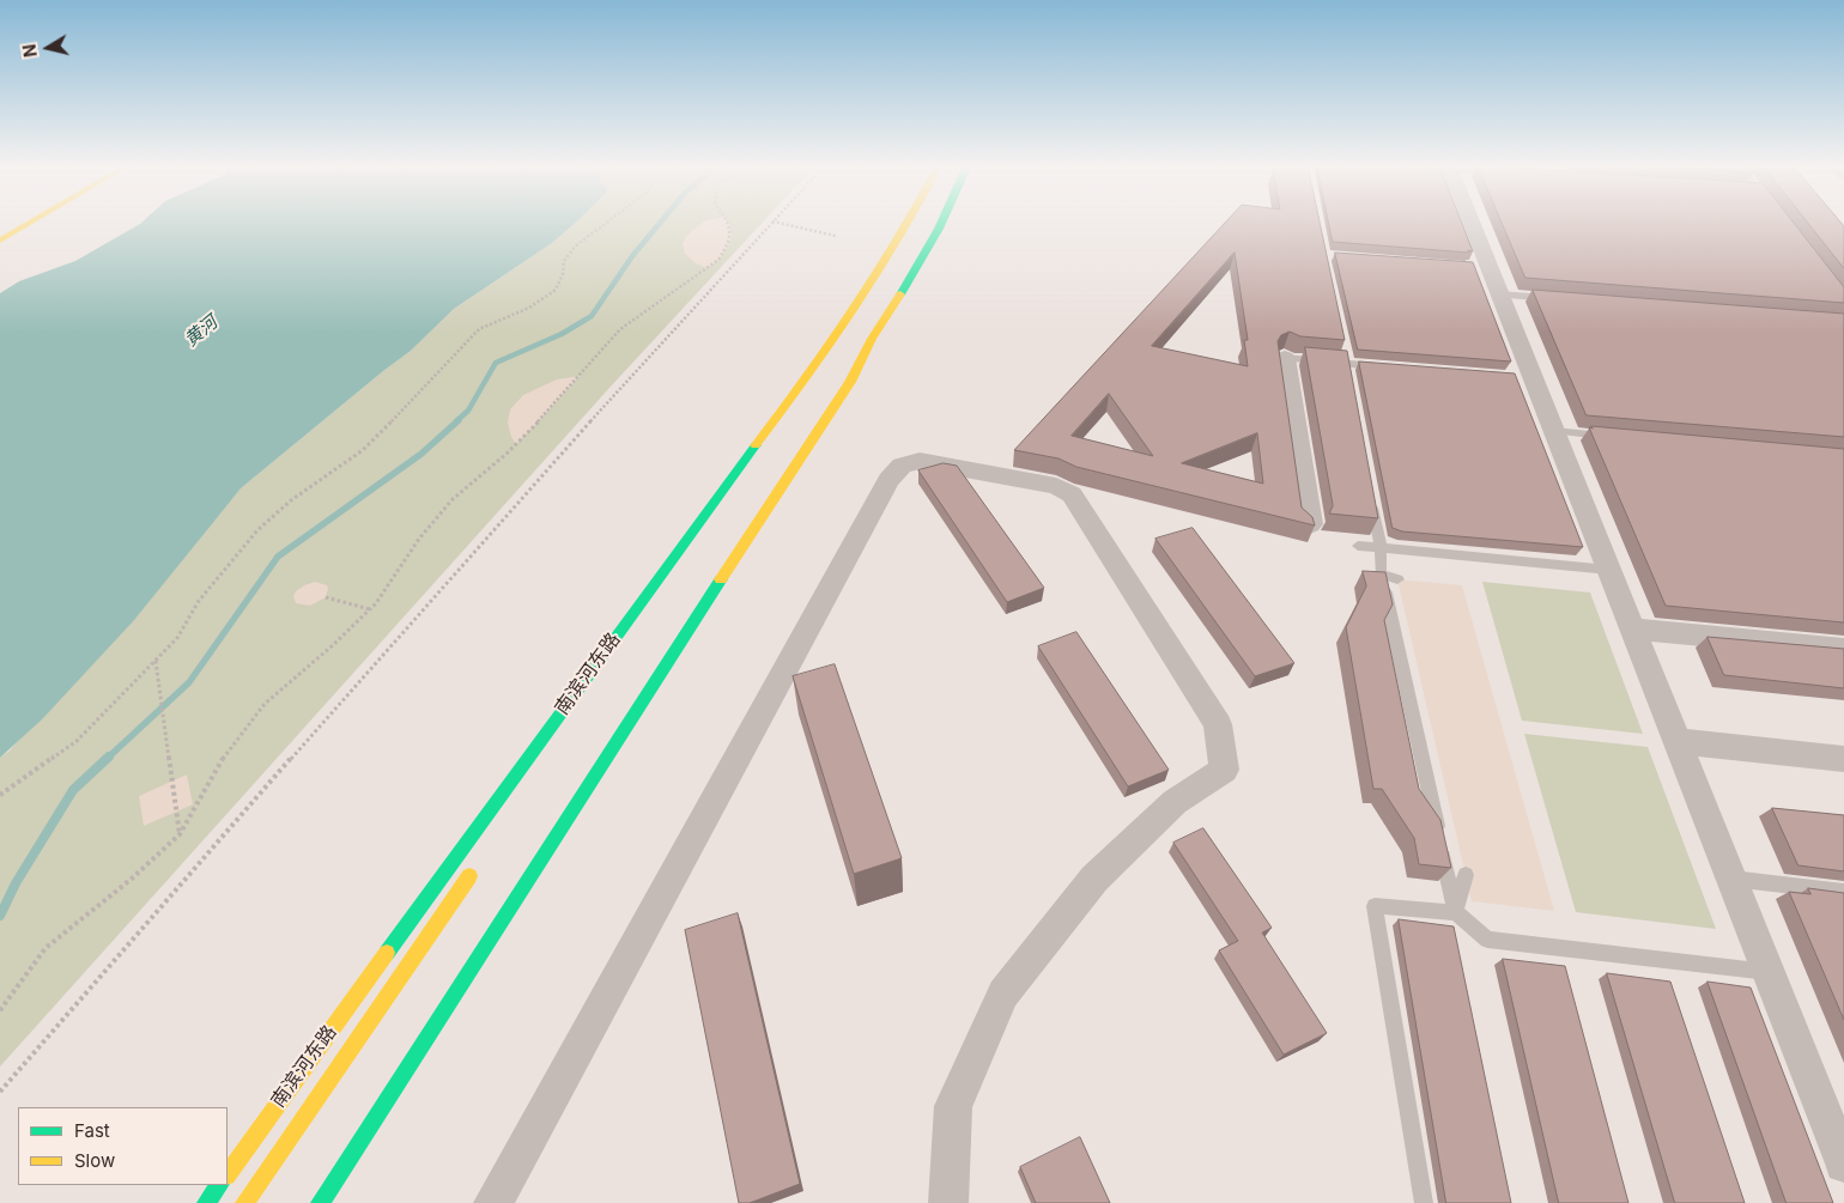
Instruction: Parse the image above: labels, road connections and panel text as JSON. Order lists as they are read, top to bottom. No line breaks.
{"streets":{"main road":["南滨河东路"]},"water":["黄河"],"legend":["Fast","Slow"],"north":"left"}
